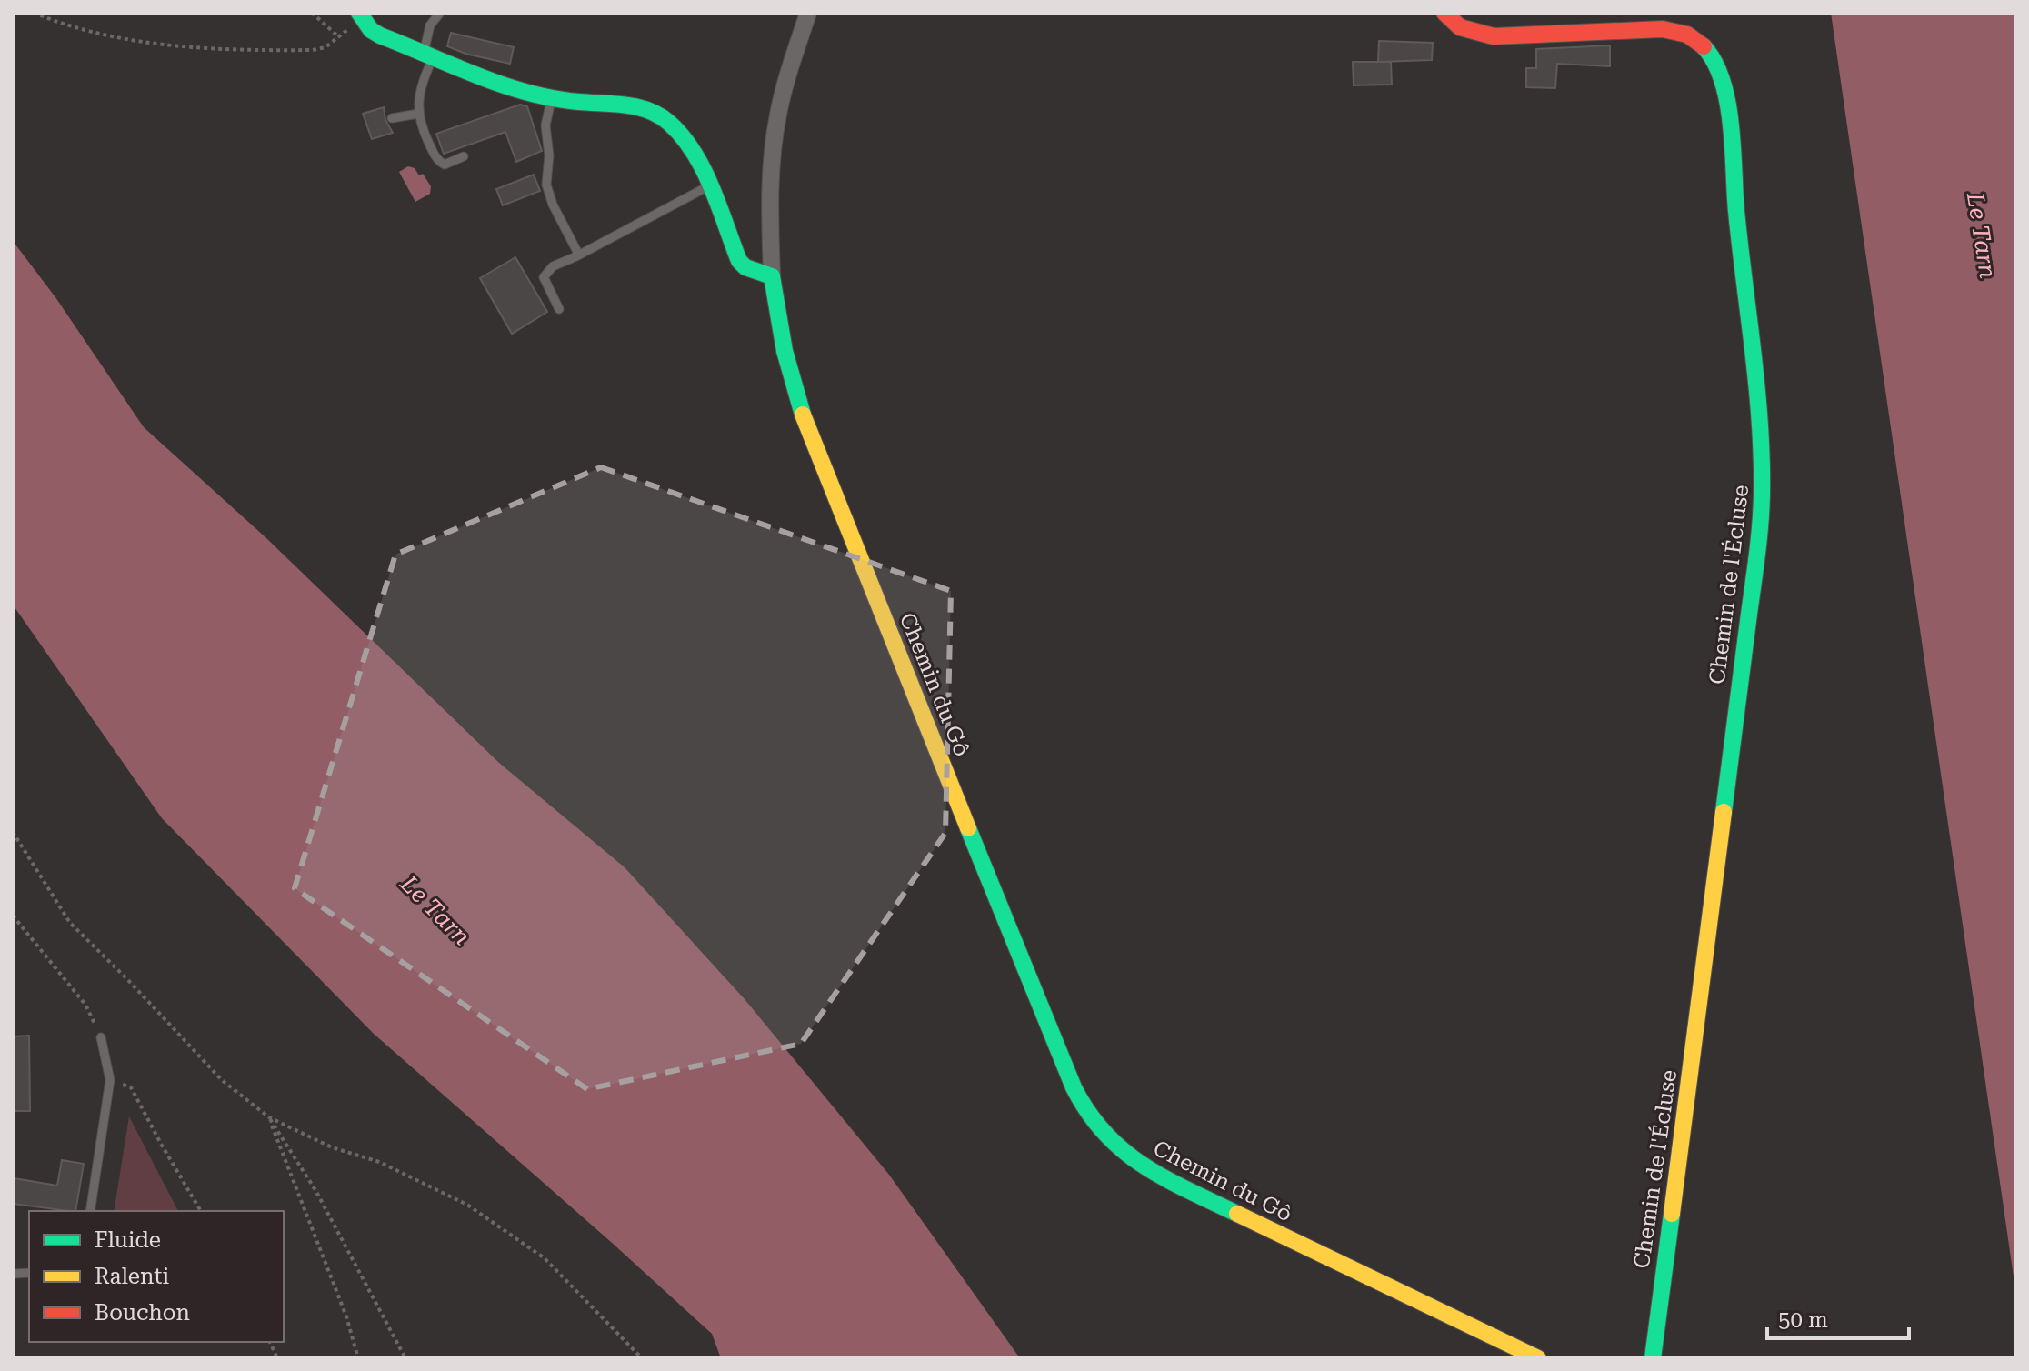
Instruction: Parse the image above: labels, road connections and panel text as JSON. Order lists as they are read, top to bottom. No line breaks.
{"streets":{"street":["Chemin de l'Écluse","Chemin du Gô"]},"water":["Le Tarn"],"legend":["Fluide","Ralenti","Bouchon"],"scale_bar":"50 m"}
